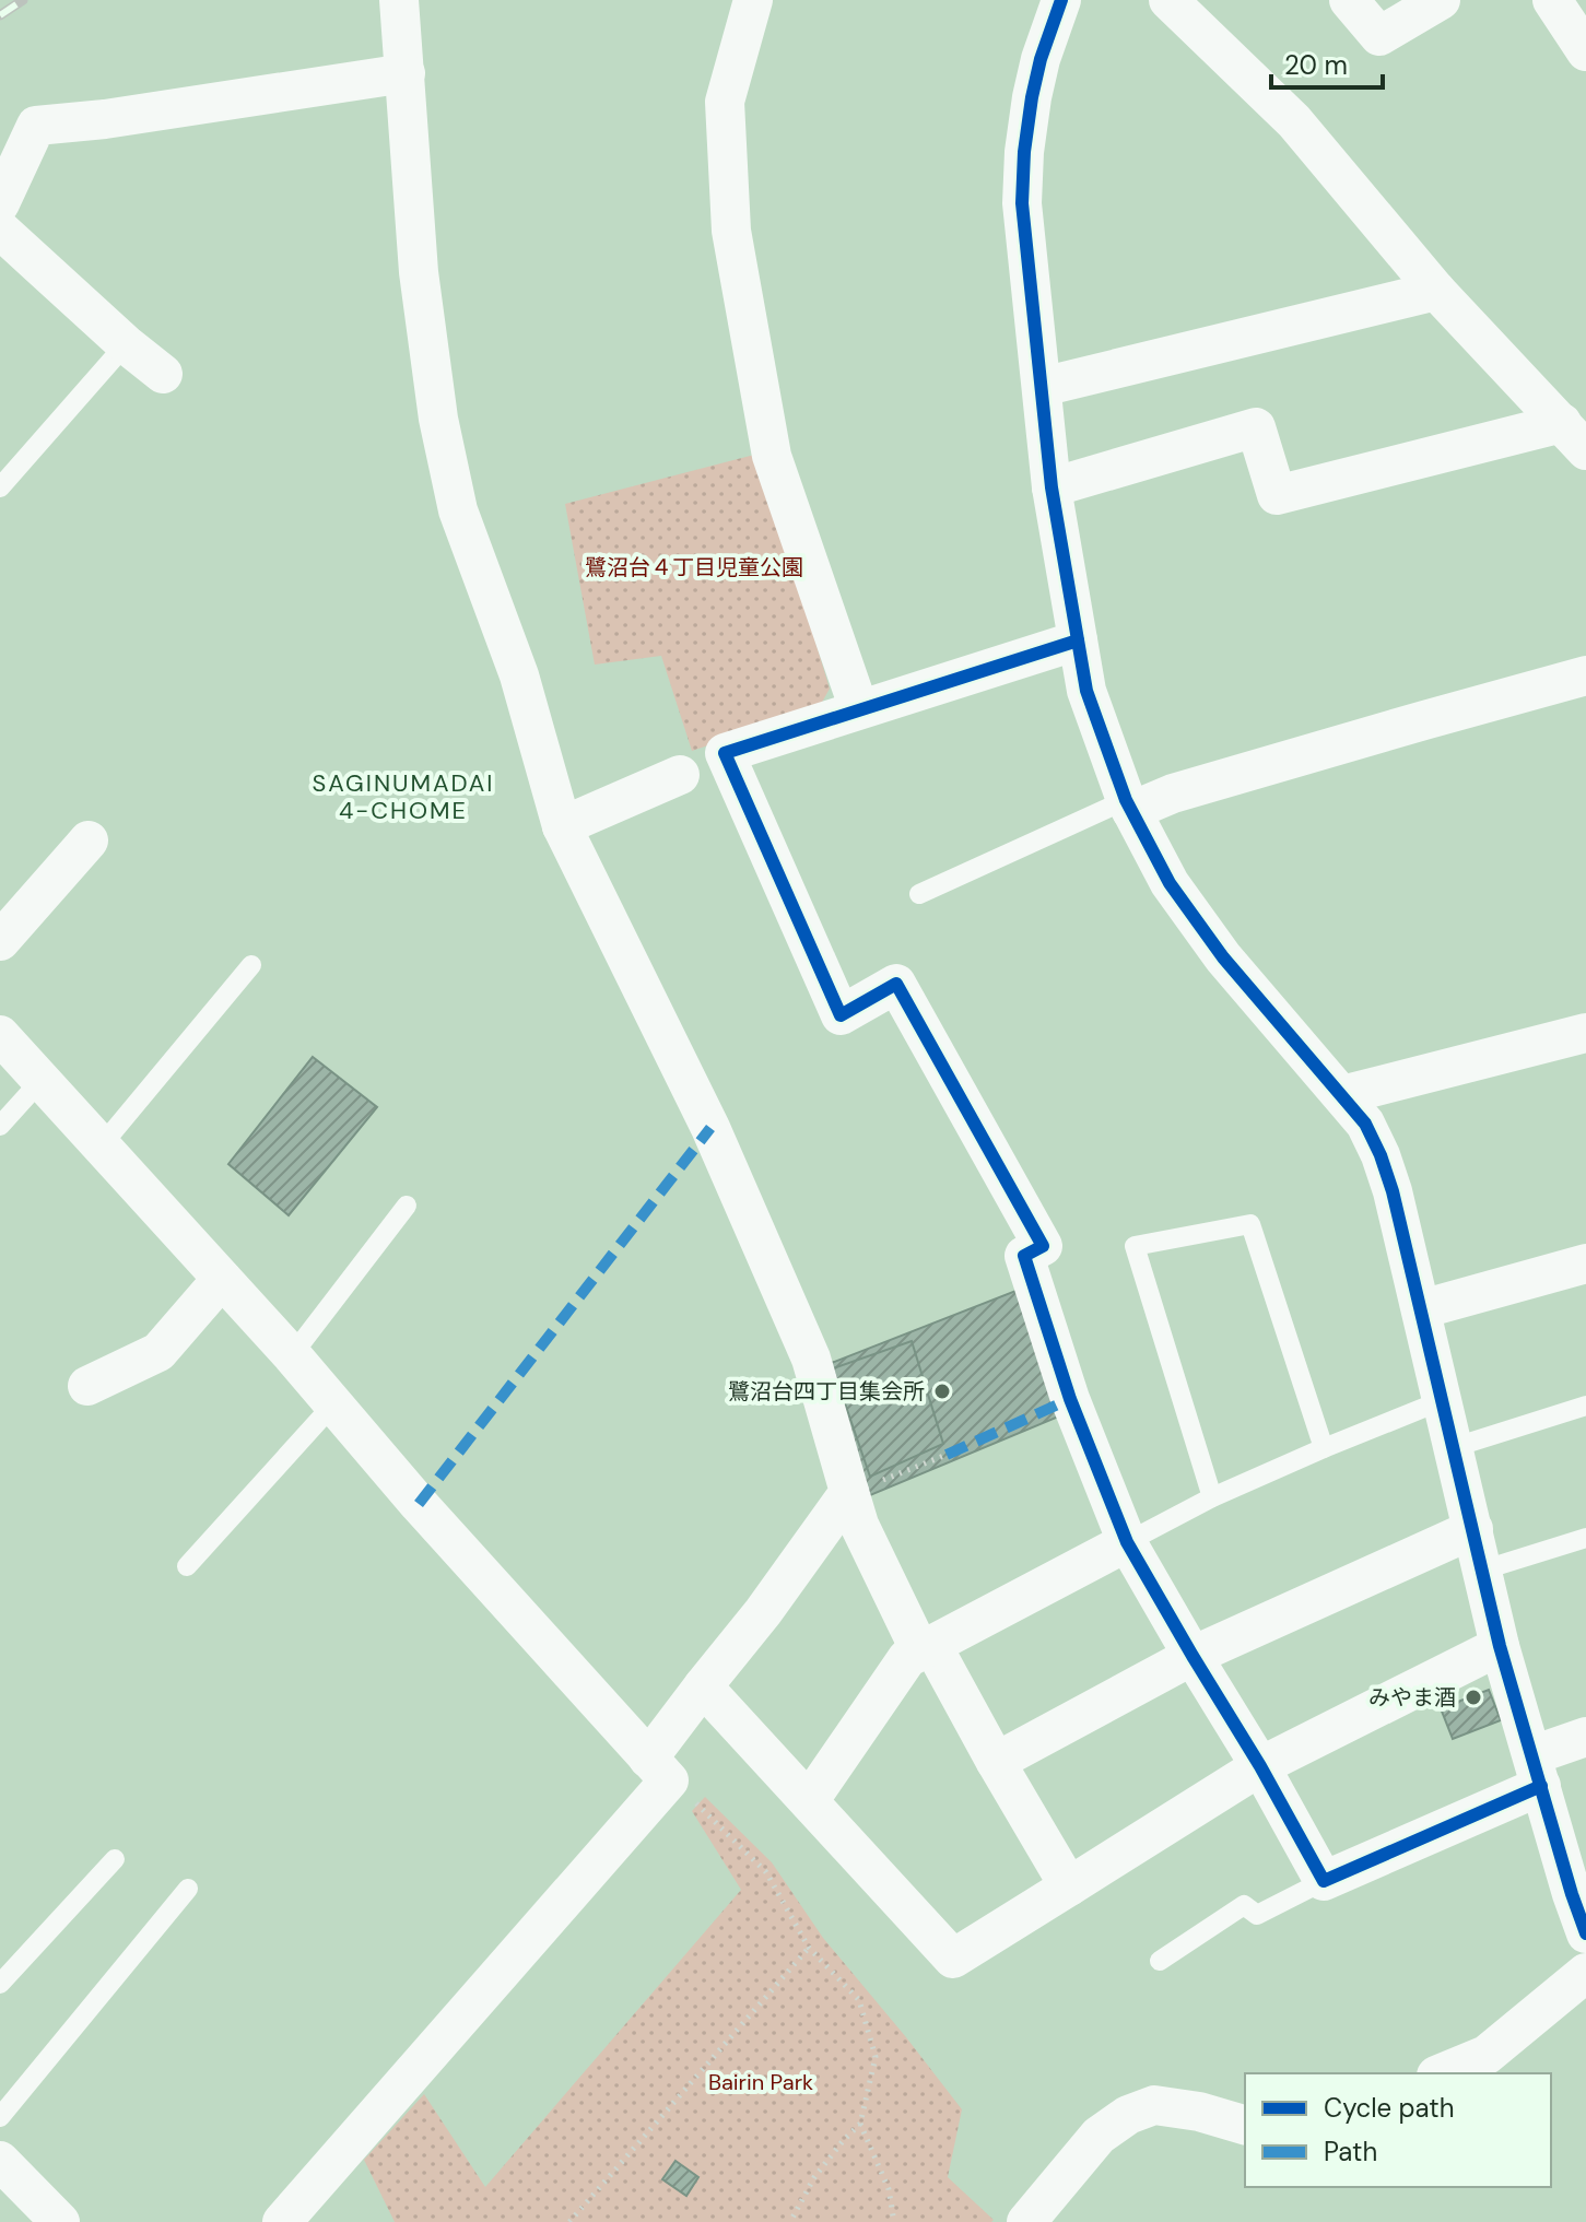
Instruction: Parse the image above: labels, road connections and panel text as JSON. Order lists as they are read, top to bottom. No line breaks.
{"districts":["SAGINUMADAI 4-CHOME"],"parks":["鷺沼台４丁目児童公園","Bairin Park"],"places":["鷺沼台四丁目集会所","みやま酒"],"legend":["Cycle path","Path"],"scale_bar":"20 m"}
